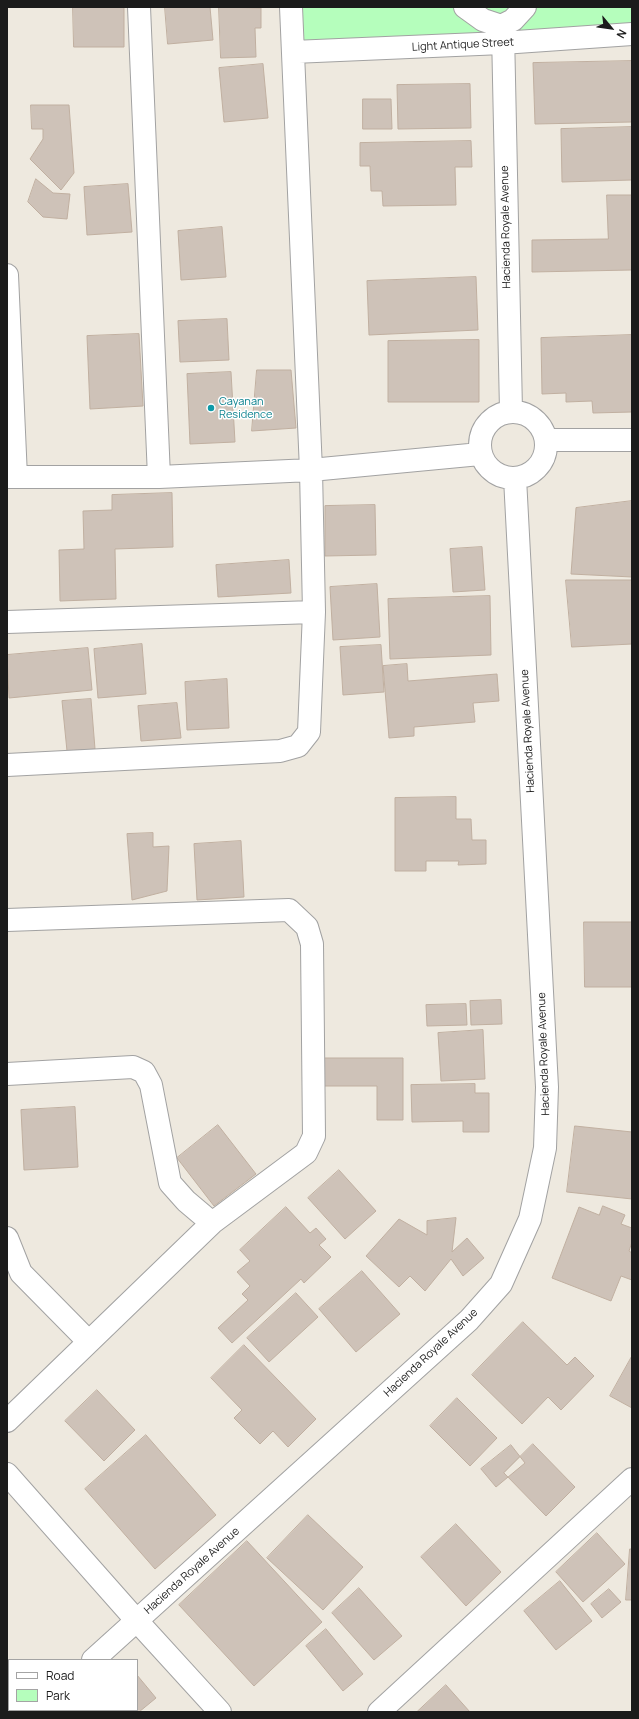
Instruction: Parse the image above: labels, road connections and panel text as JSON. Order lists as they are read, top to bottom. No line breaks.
{"streets":{"street":["Light Antique Street","Hacienda Royale Avenue"]},"crossings":[["Light Antique Street","Hacienda Royale Avenue"]],"places":["Cayanan Residence"],"legend":["Road","Park"],"north":"bottom right"}
